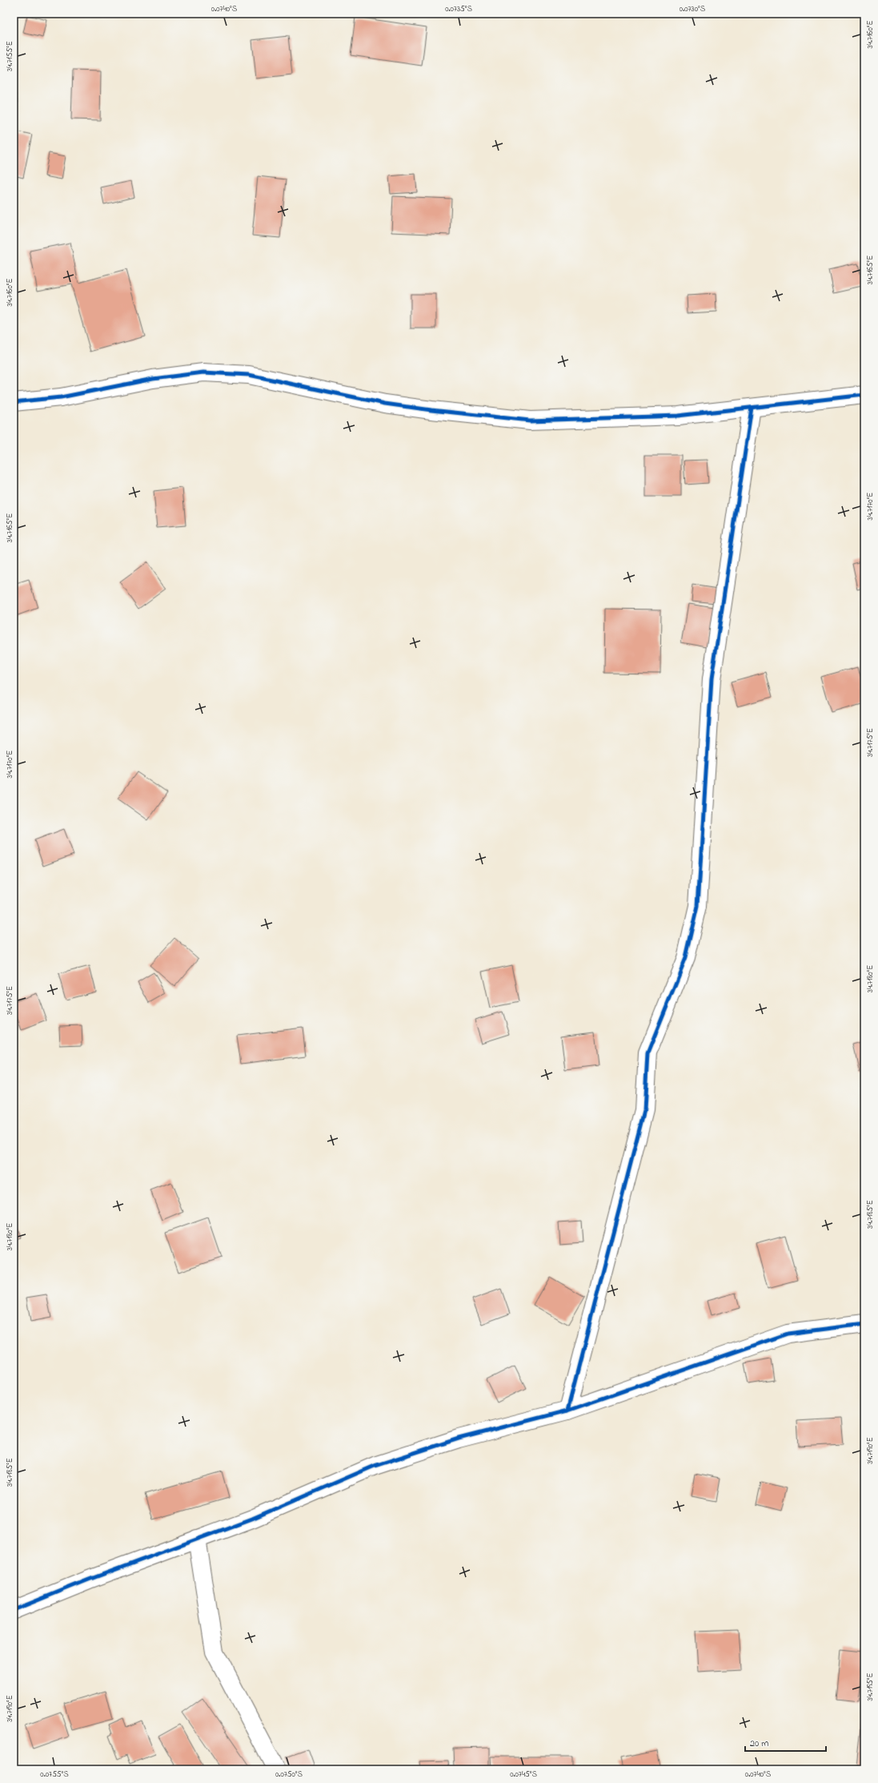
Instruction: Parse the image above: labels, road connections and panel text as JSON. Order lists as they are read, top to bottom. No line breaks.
{"scale_bar":"20 m","coordinates":["0.0740°S","0.0735°S","0.0730°S","34.7160°E","34.7155°E","34.7165°E","34.7170°E","34.7175°E","34.7180°E","34.7185°E","34.7190°E","34.7195°E","0.0755°S","0.0750°S","0.0745°S"]}
